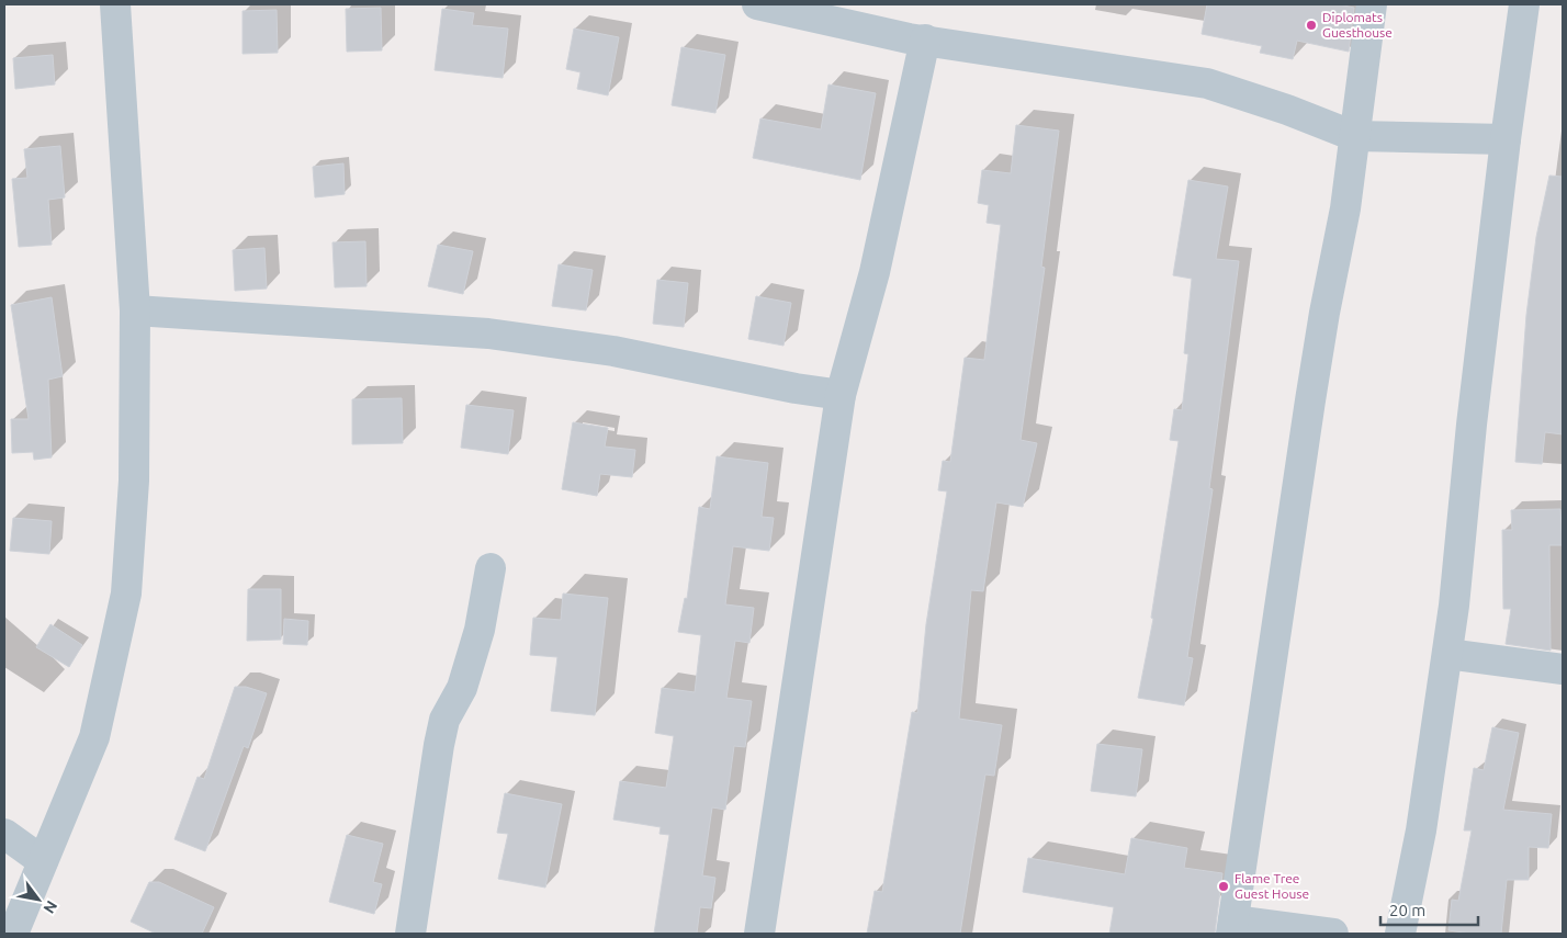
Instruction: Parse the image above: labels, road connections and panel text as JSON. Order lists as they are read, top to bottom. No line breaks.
{"places":["Diplomats Guesthouse","Flame Tree Guest House"],"scale_bar":"20 m","north":"bottom right"}
